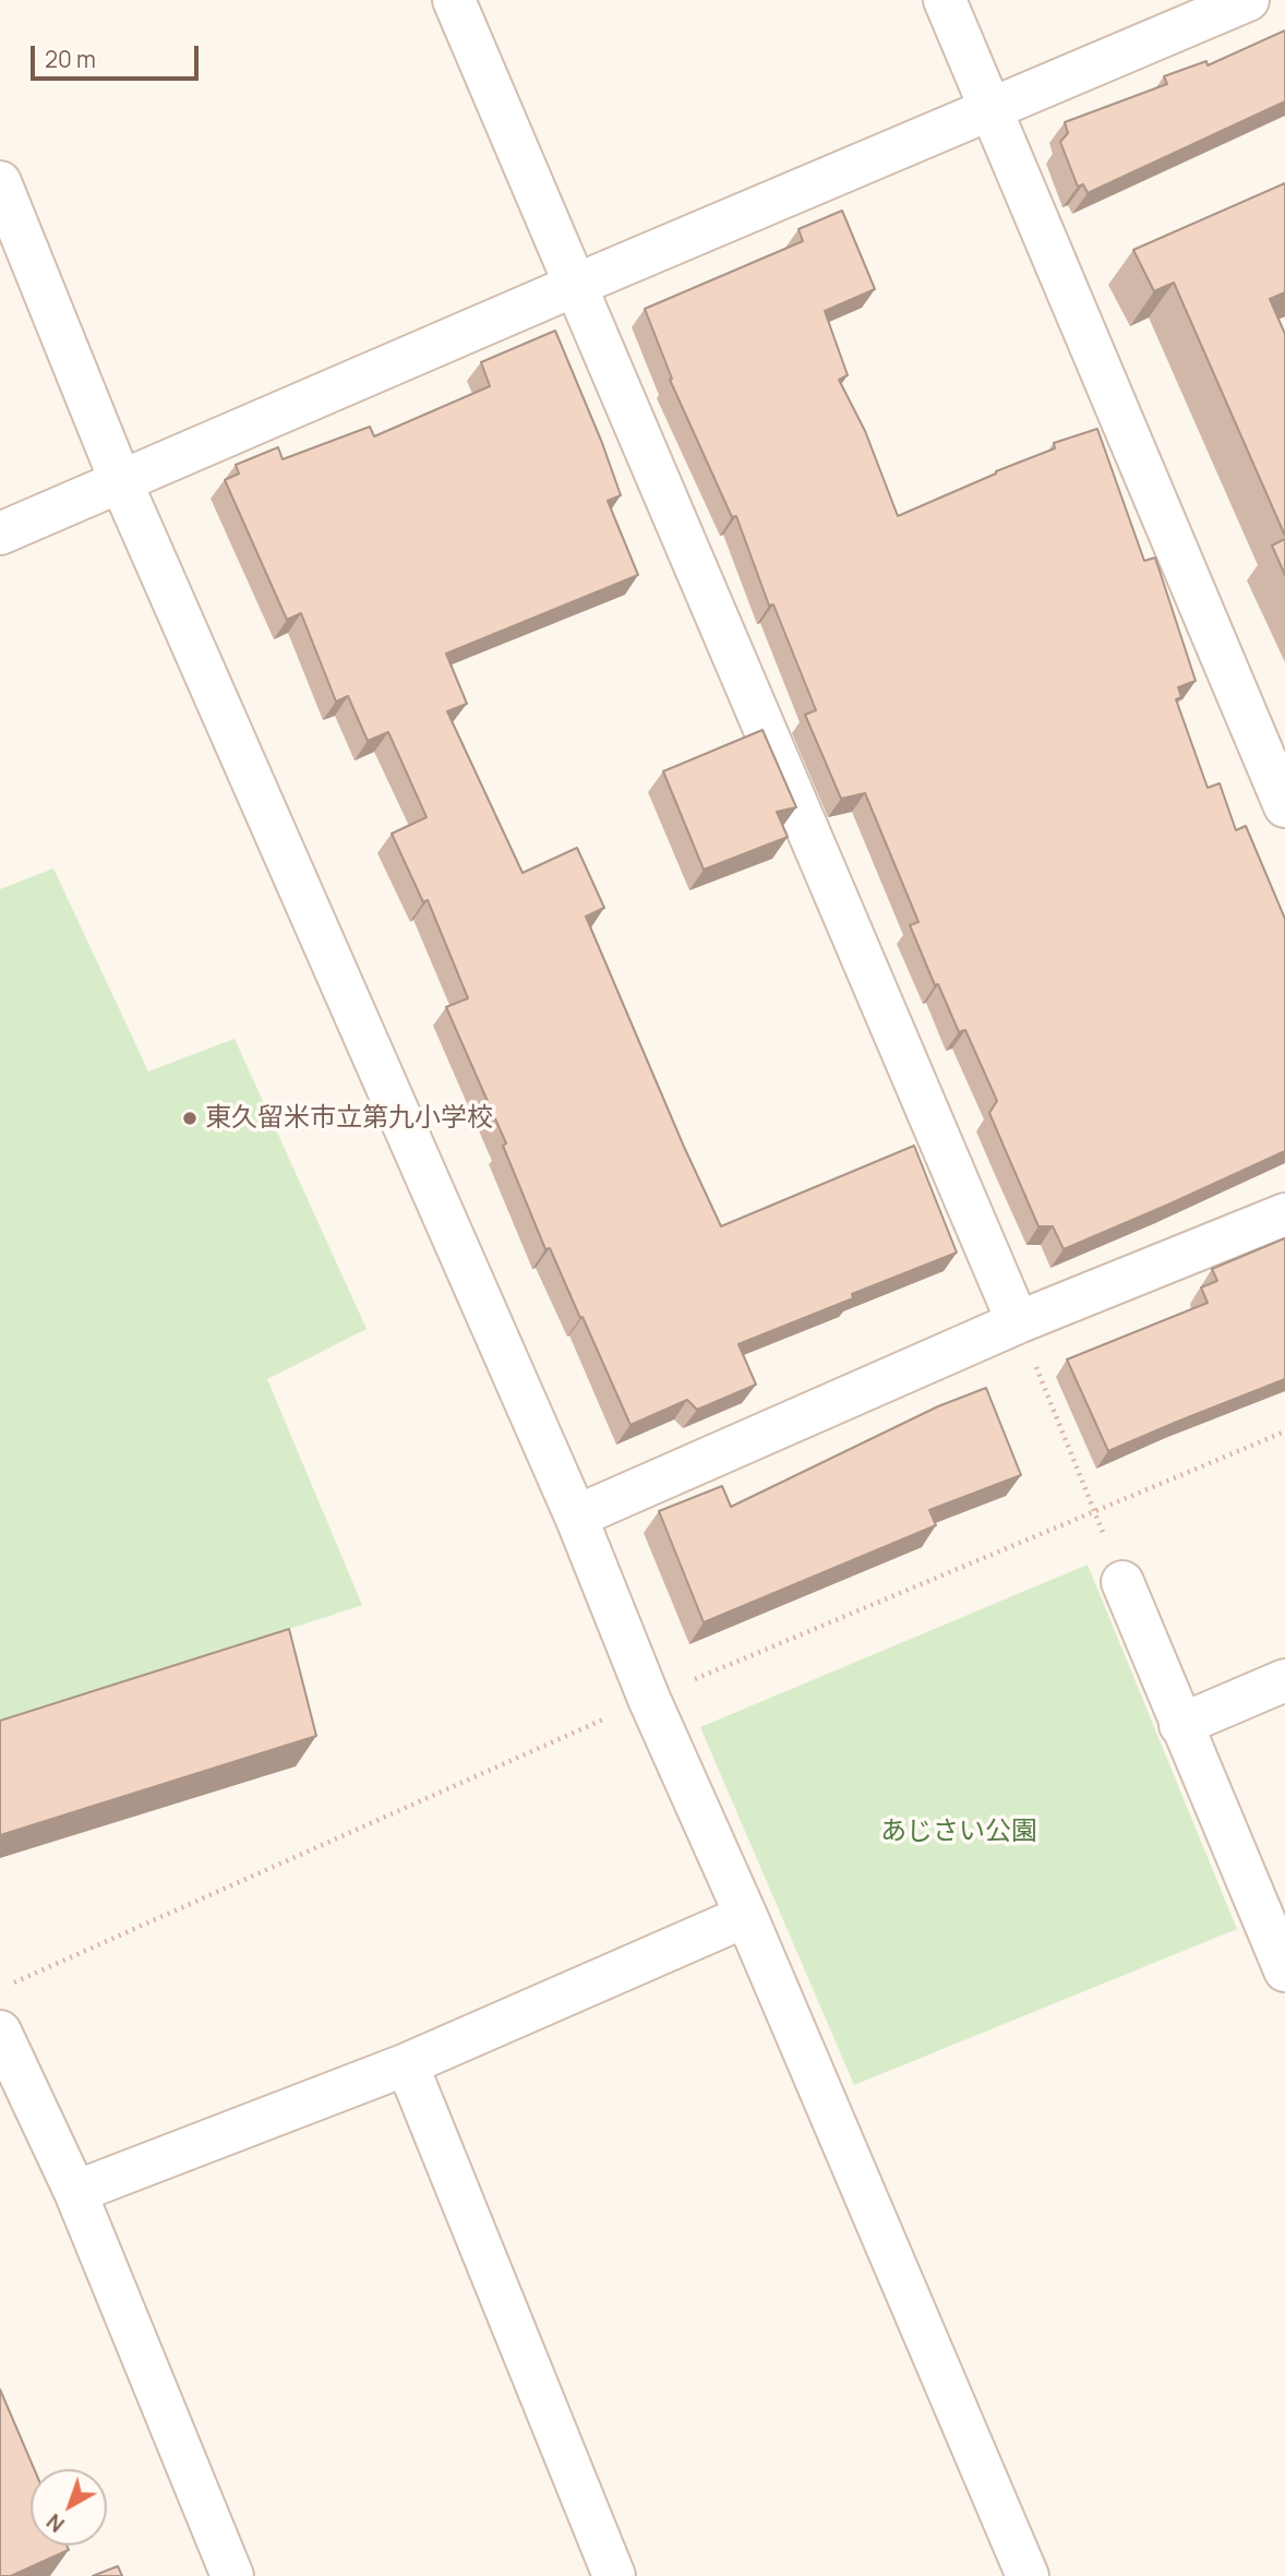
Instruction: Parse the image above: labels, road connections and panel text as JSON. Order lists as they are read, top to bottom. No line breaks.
{"parks":["あじさい公園"],"places":["東久留米市立第九小学校"],"scale_bar":"20 m","north":"bottom left"}
